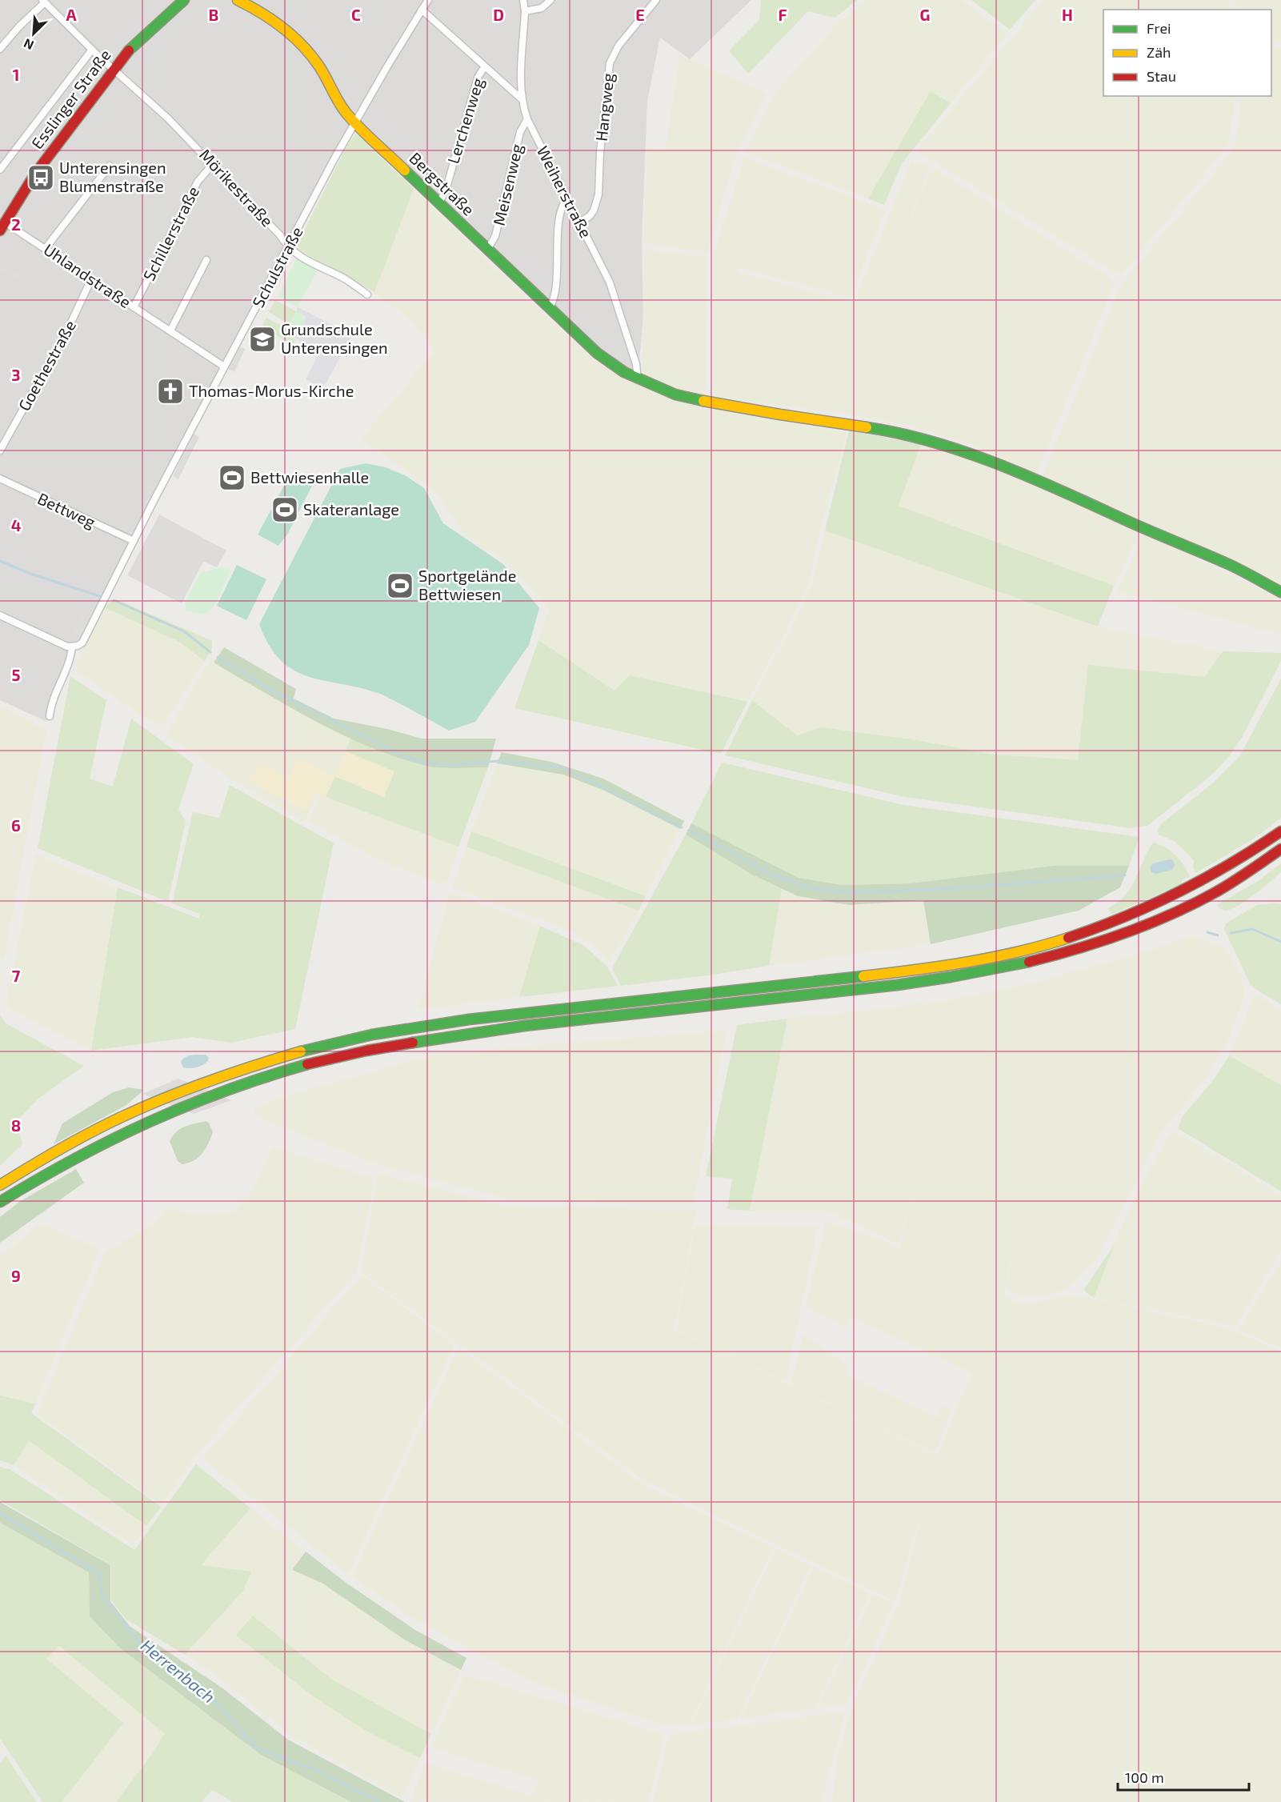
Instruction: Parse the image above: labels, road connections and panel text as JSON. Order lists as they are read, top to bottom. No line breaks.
{"streets":{"main road":["Esslinger Straße","Bergstraße"],"street":["Hangweg","Lerchenweg","Meisenweg","Mörikestraße","Weiherstraße","Schillerstraße","Schulstraße","Uhlandstraße","Goethestraße","Bettweg"]},"crossings":[["Esslinger Straße","Mörikestraße"],["Esslinger Straße","Uhlandstraße"],["Hangweg","Weiherstraße"],["Lerchenweg","Bergstraße"],["Bergstraße","Meisenweg"],["Bergstraße","Weiherstraße"],["Bergstraße","Schulstraße"],["Meisenweg","Weiherstraße"],["Mörikestraße","Schillerstraße"],["Mörikestraße","Schulstraße"],["Schillerstraße","Uhlandstraße"],["Schulstraße","Uhlandstraße"],["Schulstraße","Bettweg"],["Uhlandstraße","Goethestraße"]],"water":["Herrenbach"],"places":{"bus stop":["Unterensingen Blumenstraße"],"school or university":["Grundschule Unterensingen"],"church":["Thomas-Morus-Kirche"],"sports":["Bettwiesenhalle","Skateranlage","Sportgelände Bettwiesen"]},"legend":["Frei","Zäh","Stau"],"scale_bar":"100 m","north":"bottom left","grid":{"columns":["A","B","C","D","E","F","G","H"],"rows":["1","2","3","4","5","6","7","8","9"]}}
